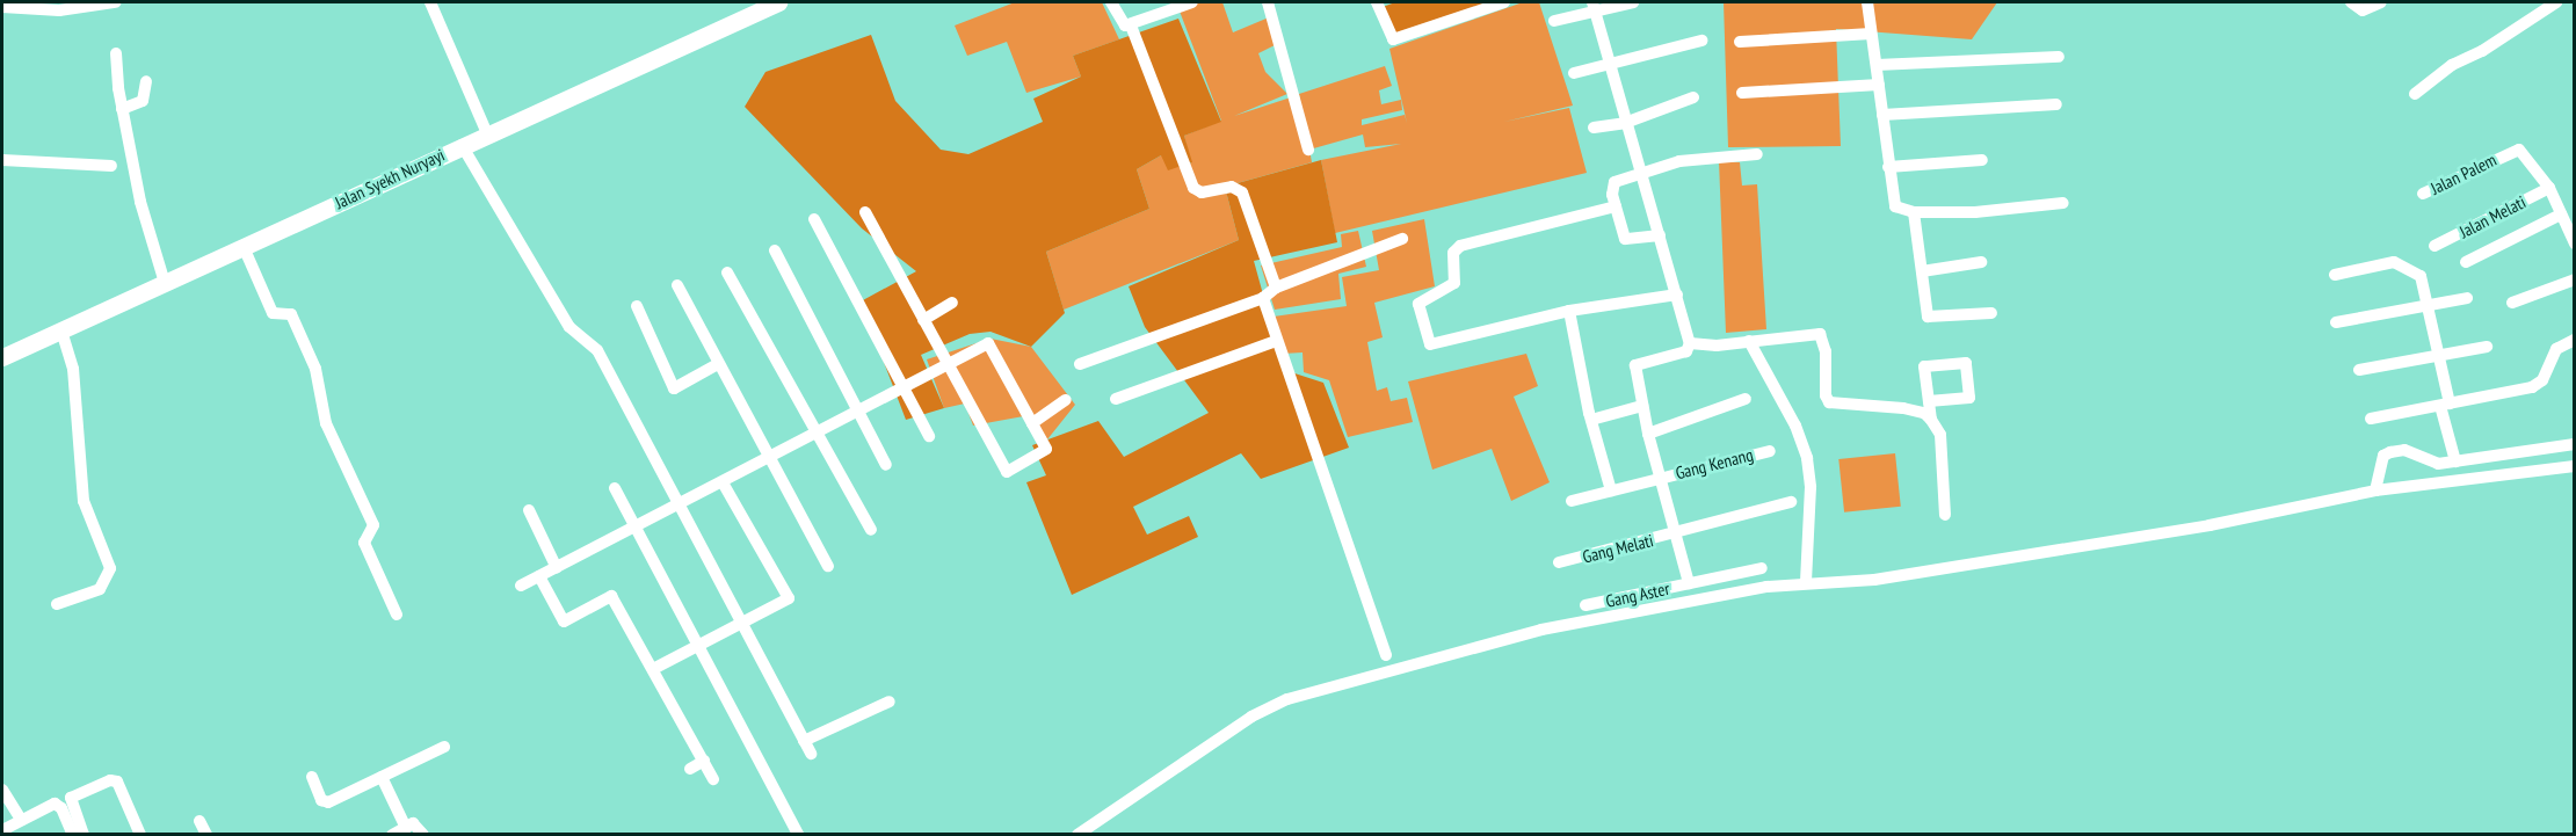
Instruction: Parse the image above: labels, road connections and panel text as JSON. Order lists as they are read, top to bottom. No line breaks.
{"streets":{"main road":["Jalan Syekh Nuryayi"],"street":["Jalan Palem","Jalan Melati","Gang Kenang","Gang Melati","Gang Aster"]},"crossings":[["Jalan Palem","Jalan Melati"]]}
